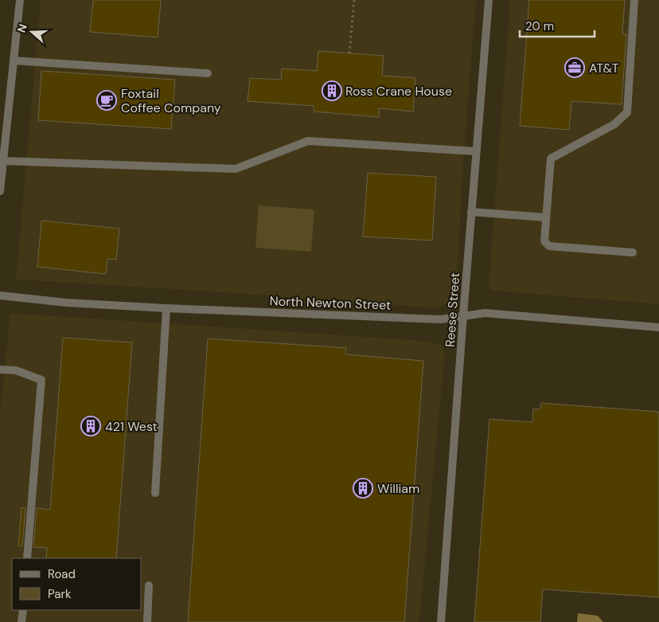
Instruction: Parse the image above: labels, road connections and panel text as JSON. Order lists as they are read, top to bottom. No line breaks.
{"streets":{"street":["North Newton Street","Reese Street"]},"crossings":[["North Newton Street","Reese Street"]],"places":{"office":["AT&T"],"building":["Ross Crane House","421 West","William"],"cafe":["Foxtail Coffee Company"]},"legend":["Road","Park"],"scale_bar":"20 m","north":"left"}
